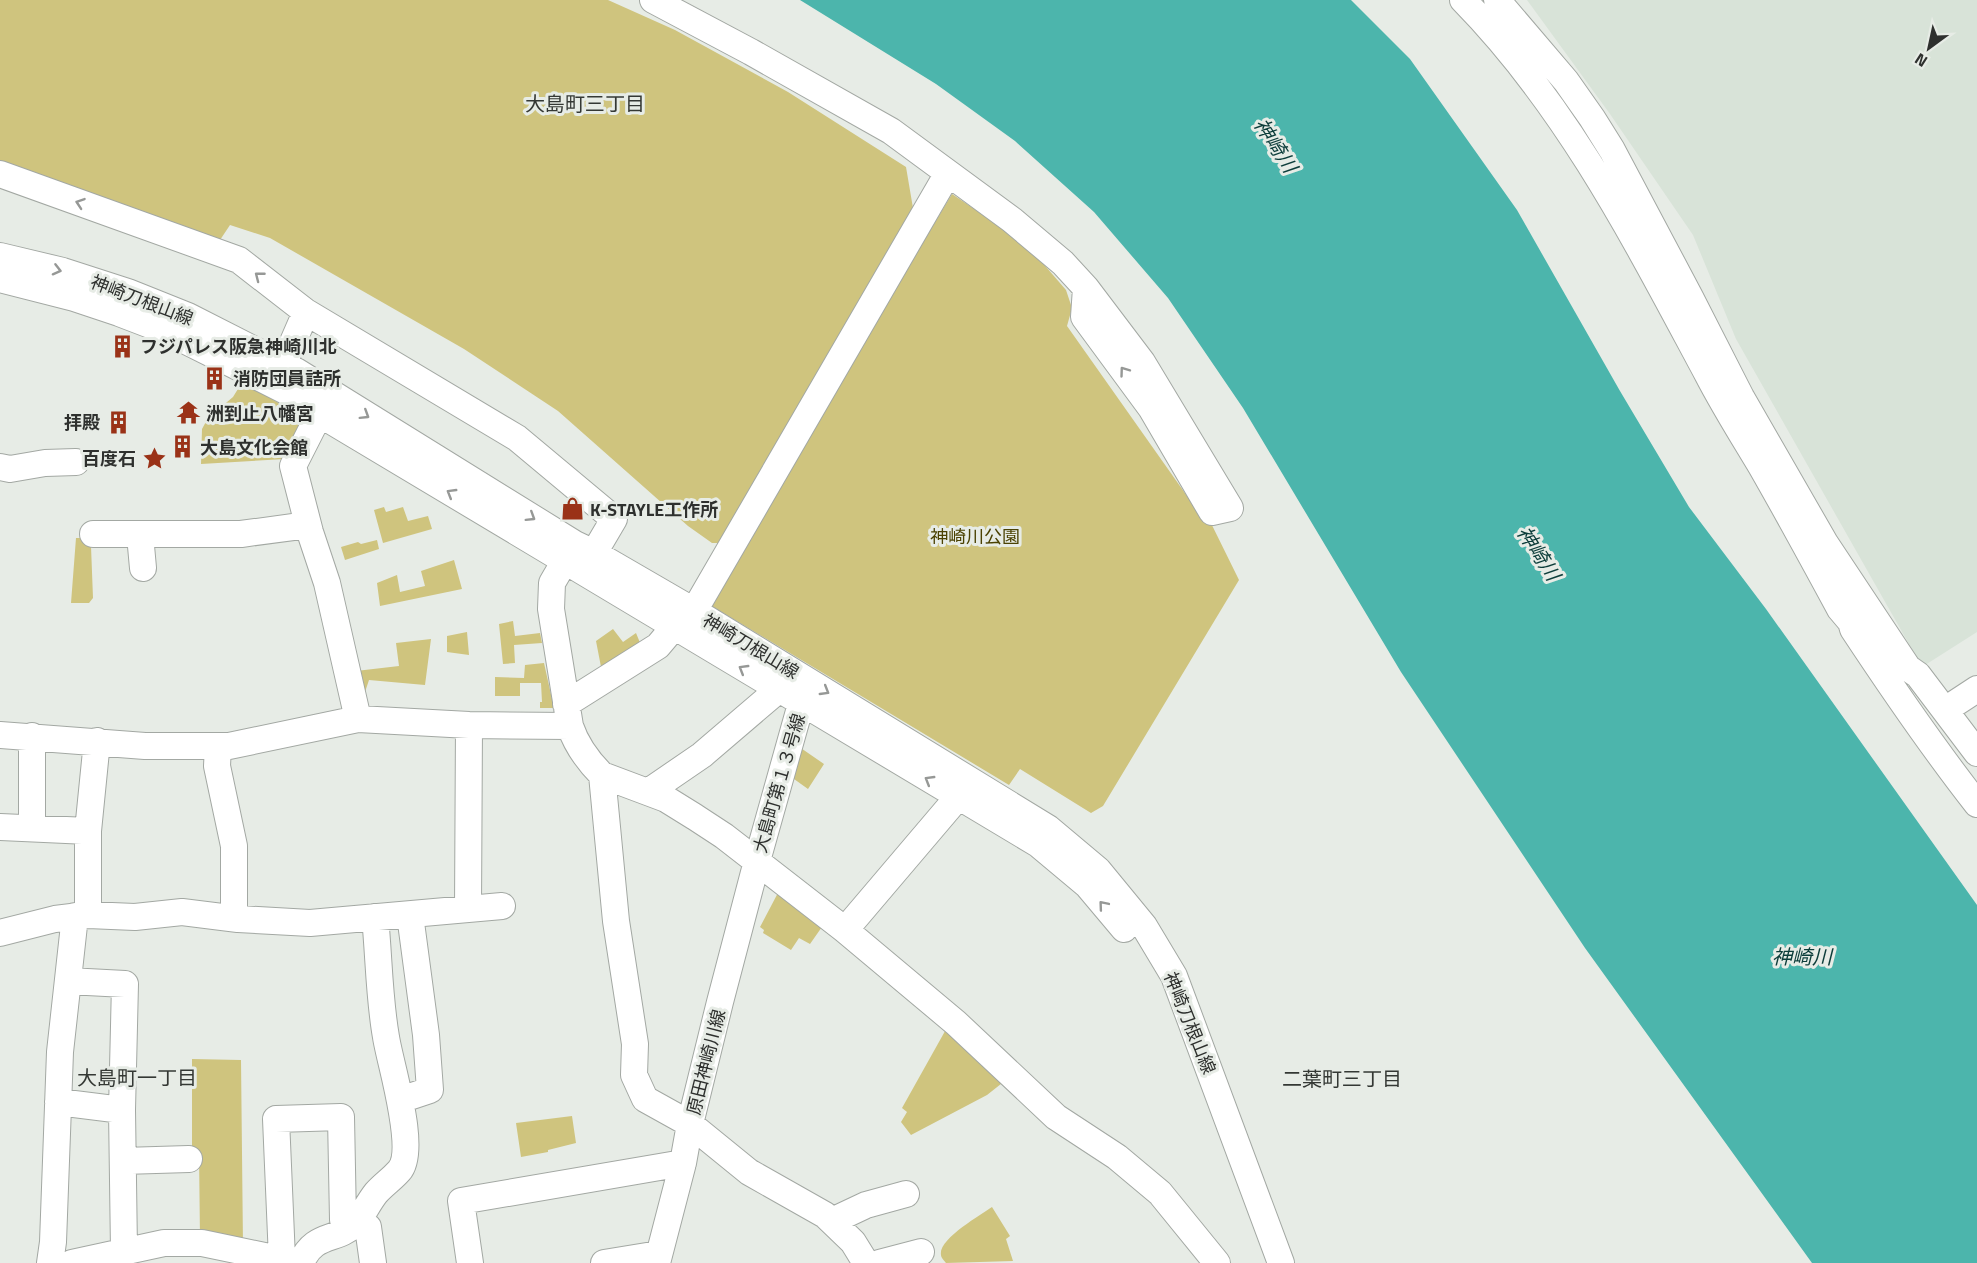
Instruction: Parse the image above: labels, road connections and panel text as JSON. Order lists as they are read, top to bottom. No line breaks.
{"streets":{"street":["神崎刀根山線","大島町第１３号線","原田神崎川線"]},"crossings":[["神崎刀根山線","大島町第１３号線"],["大島町第１３号線","原田神崎川線"]],"districts":["大島町三丁目","大島町一丁目","二葉町三丁目"],"water":["神崎川"],"parks":["神崎川公園"],"places":{"building":["フジパレス阪急神崎川北","消防団員詰所","拝殿","大島文化会館"],"temple":["洲到止八幡宮"],"place":["百度石"],"shop":["K-STAYLE工作所"]},"north":"bottom left"}
